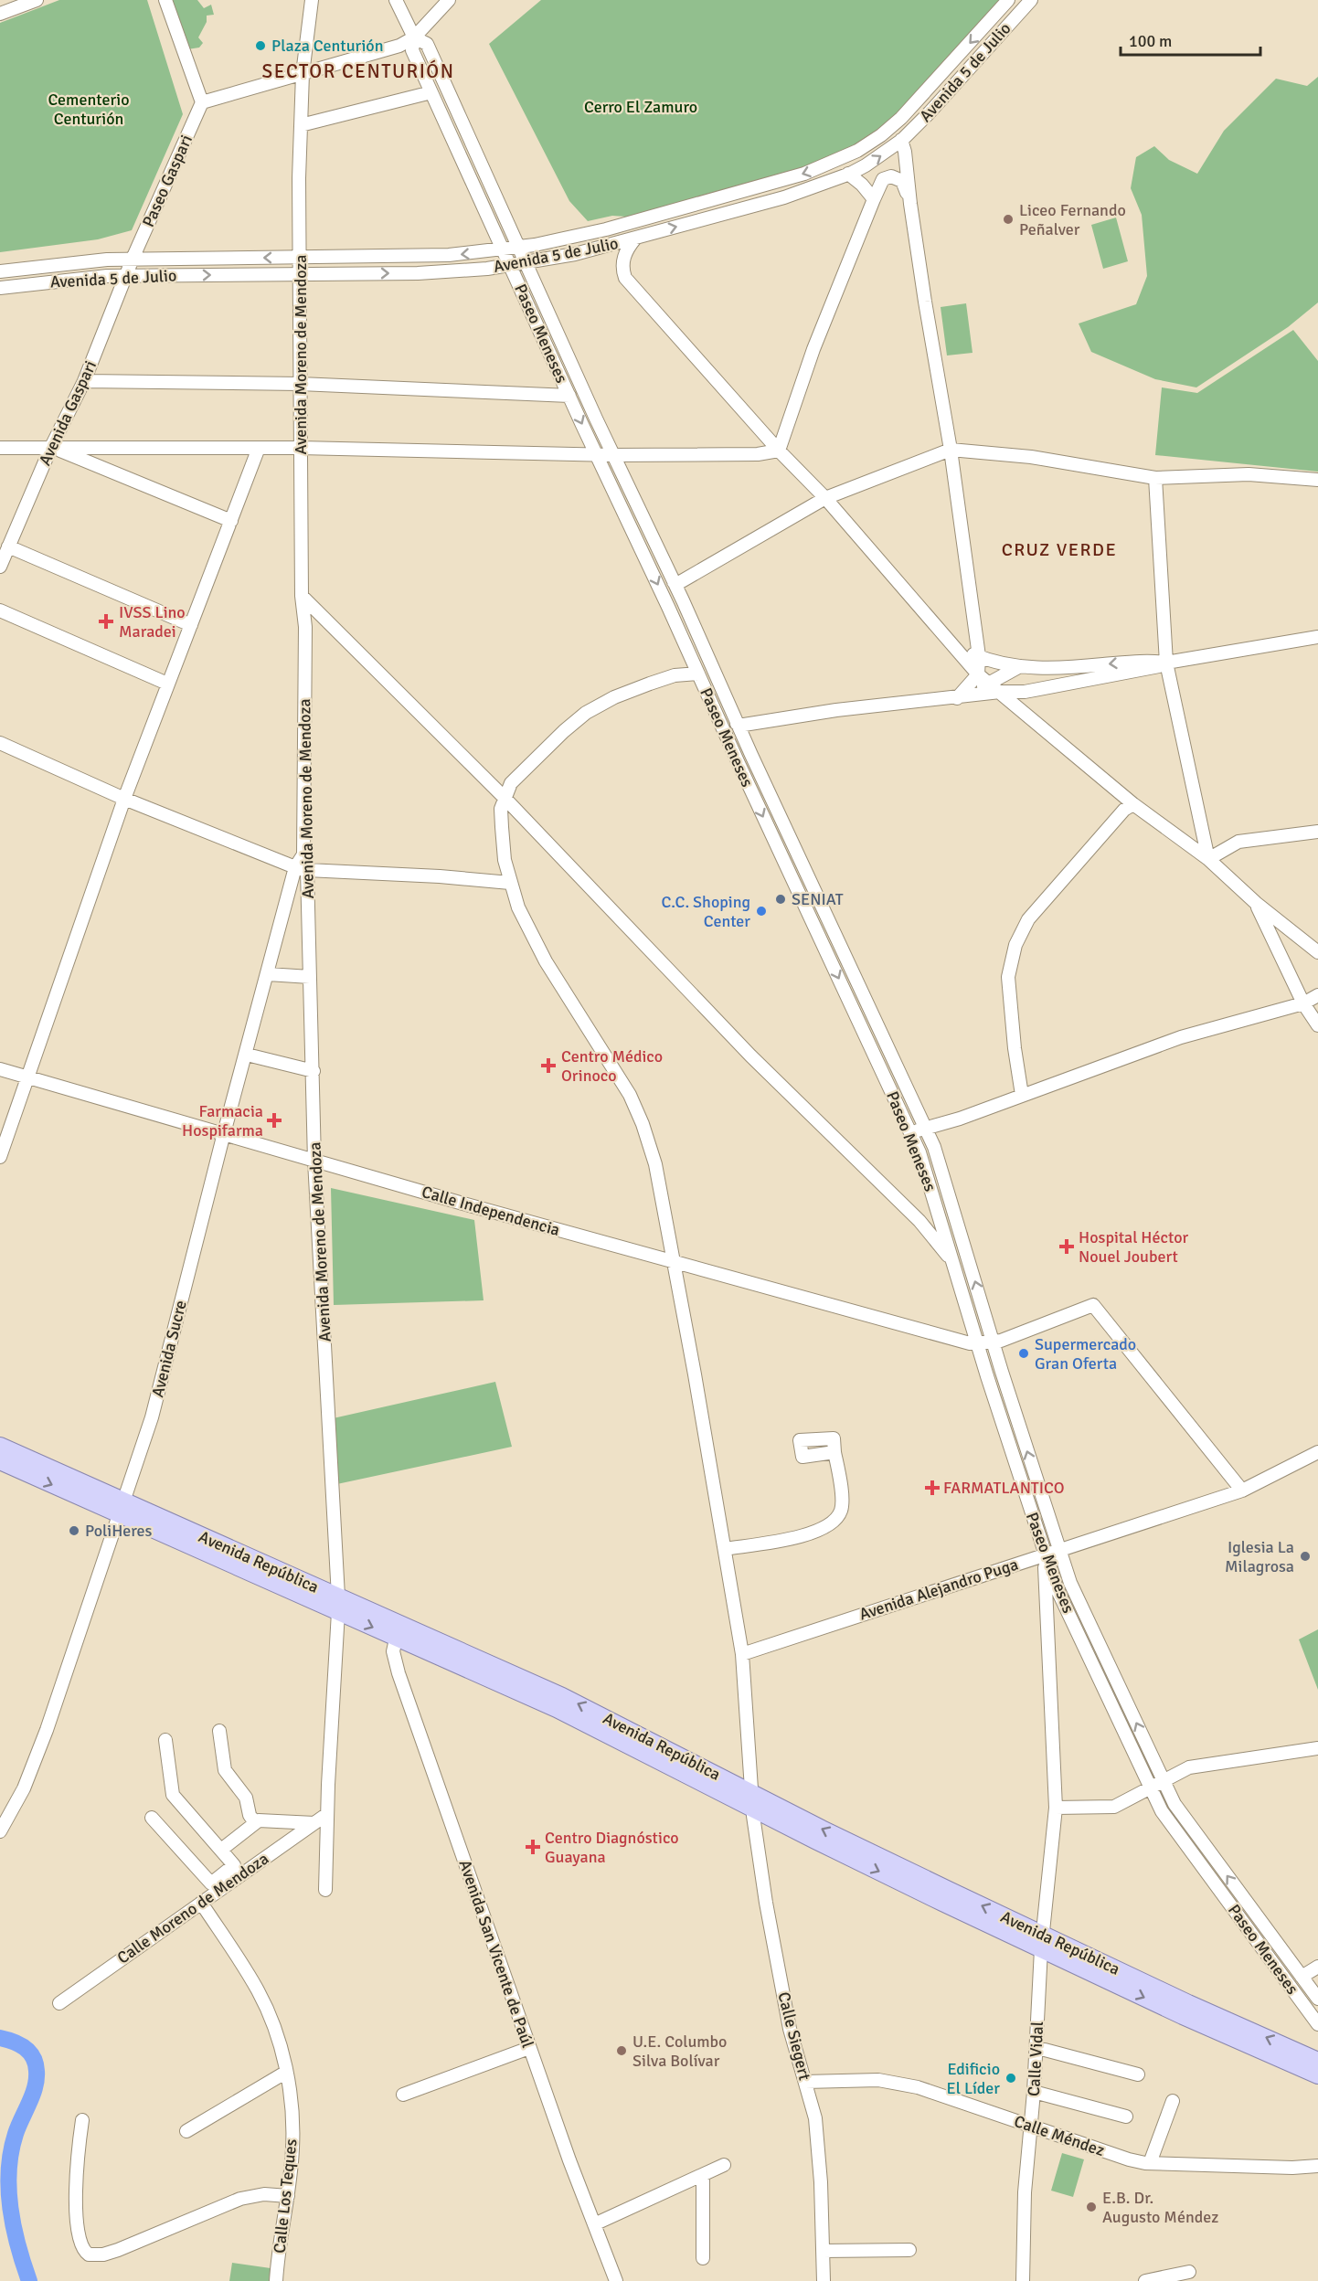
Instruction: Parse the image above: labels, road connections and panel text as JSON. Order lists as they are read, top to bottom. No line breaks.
{"streets":{"main road":["Avenida República"],"street":["Avenida 5 de Julio","Paseo Gaspari","Paseo Meneses","Avenida Moreno de Mendoza","Avenida Gaspari","Calle Independencia","Avenida Sucre","Avenida Alejandro Puga","Calle Moreno de Mendoza","Avenida San Vicente de Paúl","Calle Siegert","Calle Vidal","Calle Méndez","Calle Los Teques"]},"crossings":[["Avenida 5 de Julio","Paseo Gaspari"],["Avenida 5 de Julio","Paseo Meneses"],["Avenida 5 de Julio","Avenida Moreno de Mendoza"],["Avenida 5 de Julio","Avenida Gaspari"],["Paseo Gaspari","Avenida Gaspari"],["Paseo Meneses","Calle Independencia"],["Paseo Meneses","Avenida Alejandro Puga"],["Paseo Meneses","Calle Vidal"],["Avenida Moreno de Mendoza","Calle Independencia"],["Avenida Moreno de Mendoza","Avenida Sucre"],["Avenida Moreno de Mendoza","Avenida República"],["Calle Independencia","Avenida Sucre"],["Calle Independencia","Calle Siegert"],["Avenida Sucre","Avenida República"],["Avenida República","Avenida San Vicente de Paúl"],["Avenida República","Calle Siegert"],["Avenida República","Calle Vidal"],["Avenida Alejandro Puga","Calle Siegert"],["Avenida Alejandro Puga","Calle Vidal"],["Calle Moreno de Mendoza","Calle Los Teques"],["Calle Siegert","Calle Méndez"],["Calle Vidal","Calle Méndez"]],"districts":["SECTOR CENTURIÓN","CRUZ VERDE"],"parks":["Cementerio Centurión","Cerro El Zamuro"],"places":{"other":["Plaza Centurión","Liceo Fernando Peñalver","SENIAT","C.C. Shoping Center","Supermercado Gran Oferta","PoliHeres","Iglesia La Milagrosa","U.E. Columbo Silva Bolívar","Edificio El Líder","E.B. Dr. Augusto Méndez"],"health":["IVSS Lino Maradei","Centro Médico Orinoco","Farmacia Hospifarma","Hospital Héctor Nouel Joubert","FARMATLANTICO","Centro Diagnóstico Guayana"]},"scale_bar":"100 m"}
